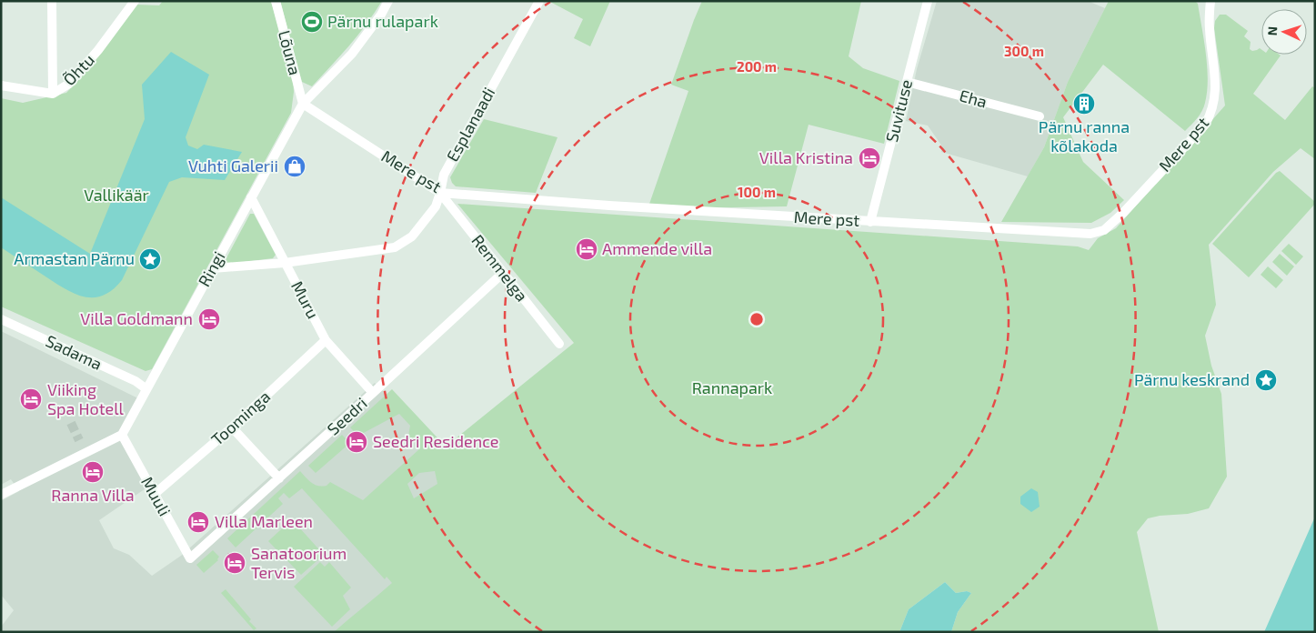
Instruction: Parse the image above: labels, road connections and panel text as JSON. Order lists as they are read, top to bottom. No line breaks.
{"streets":{"street":["Lõuna","Õhtu","Eha","Suvituse","Esplanaadi","Mere pst","Remmelga","Ringi","Muru","Sadama","Seedri","Toominga","Muuli"]},"crossings":[["Lõuna","Mere pst"],["Lõuna","Ringi"],["Eha","Suvituse"],["Suvituse","Mere pst"],["Esplanaadi","Mere pst"],["Esplanaadi","Remmelga"],["Esplanaadi","Ringi"],["Esplanaadi","Muru"],["Mere pst","Remmelga"],["Mere pst","Ringi"],["Remmelga","Seedri"],["Ringi","Muru"],["Ringi","Sadama"],["Ringi","Muuli"],["Muru","Seedri"],["Muru","Toominga"],["Seedri","Muuli"],["Toominga","Muuli"]],"parks":["Vallikäär","Rannapark"],"places":{"sports":["Pärnu rulapark"],"building":["Pärnu ranna kõlakoda"],"hotel":["Villa Kristina","Ammende villa","Villa Goldmann","Viiking Spa Hotell","Seedri Residence","Ranna Villa","Villa Marleen","Sanatoorium Tervis"],"shop":["Vuhti Galerii"],"place":["Armastan Pärnu","Pärnu keskrand"]},"north":"left","rings":["300 m","200 m","100 m"]}
